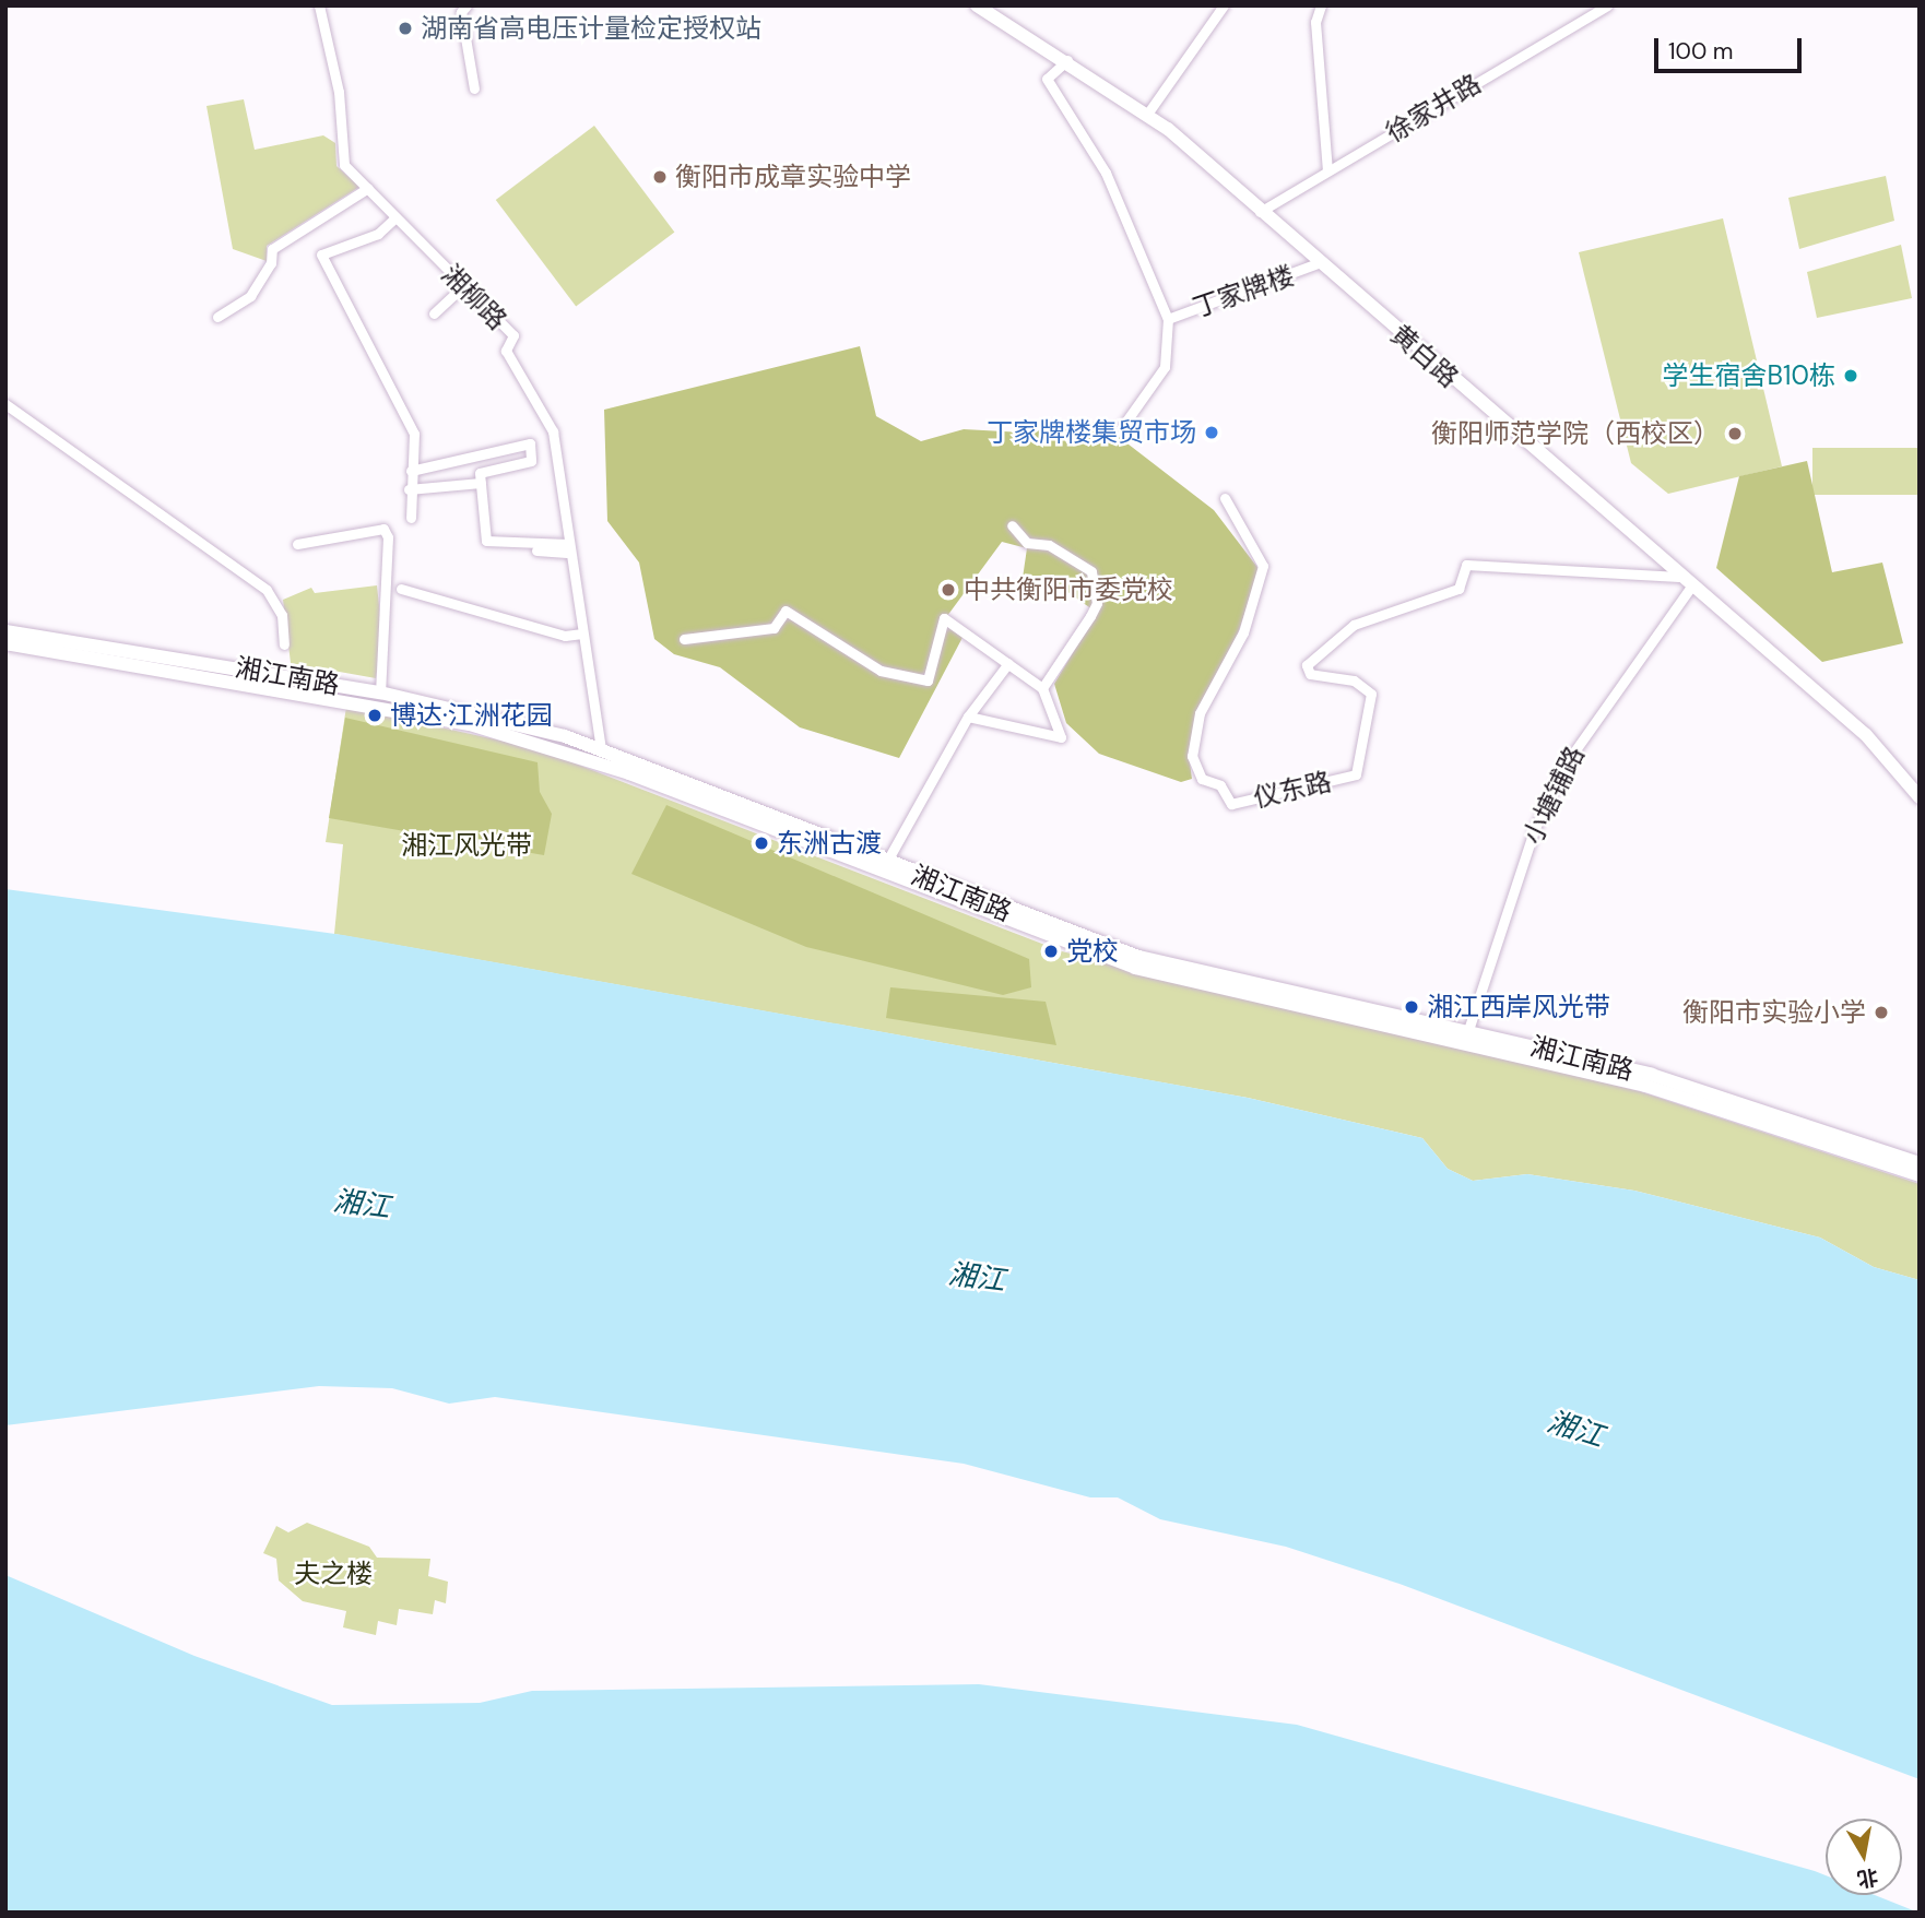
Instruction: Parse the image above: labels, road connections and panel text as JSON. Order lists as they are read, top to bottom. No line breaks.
{"streets":{"main road":["黄白路","湘江南路"],"street":["徐家井路","丁家牌楼","湘柳路","仪东路","小塘铺路"]},"crossings":[["徐家井路","黄白路"],["丁家牌楼","黄白路"],["湘柳路","湘江南路"],["黄白路","仪东路"],["黄白路","小塘铺路"],["湘江南路","小塘铺路"]],"water":["湘江"],"parks":["湘江风光带","夫之楼"],"places":["湖南省高电压计量检定授权站","衡阳市成章实验中学","学生宿舍B10栋","丁家牌楼集贸市场","衡阳师范学院（西校区）","中共衡阳市委党校","博达·江洲花园","东洲古渡","党校","湘江西岸风光带","衡阳市实验小学"],"scale_bar":"100 m","north":"bottom"}
